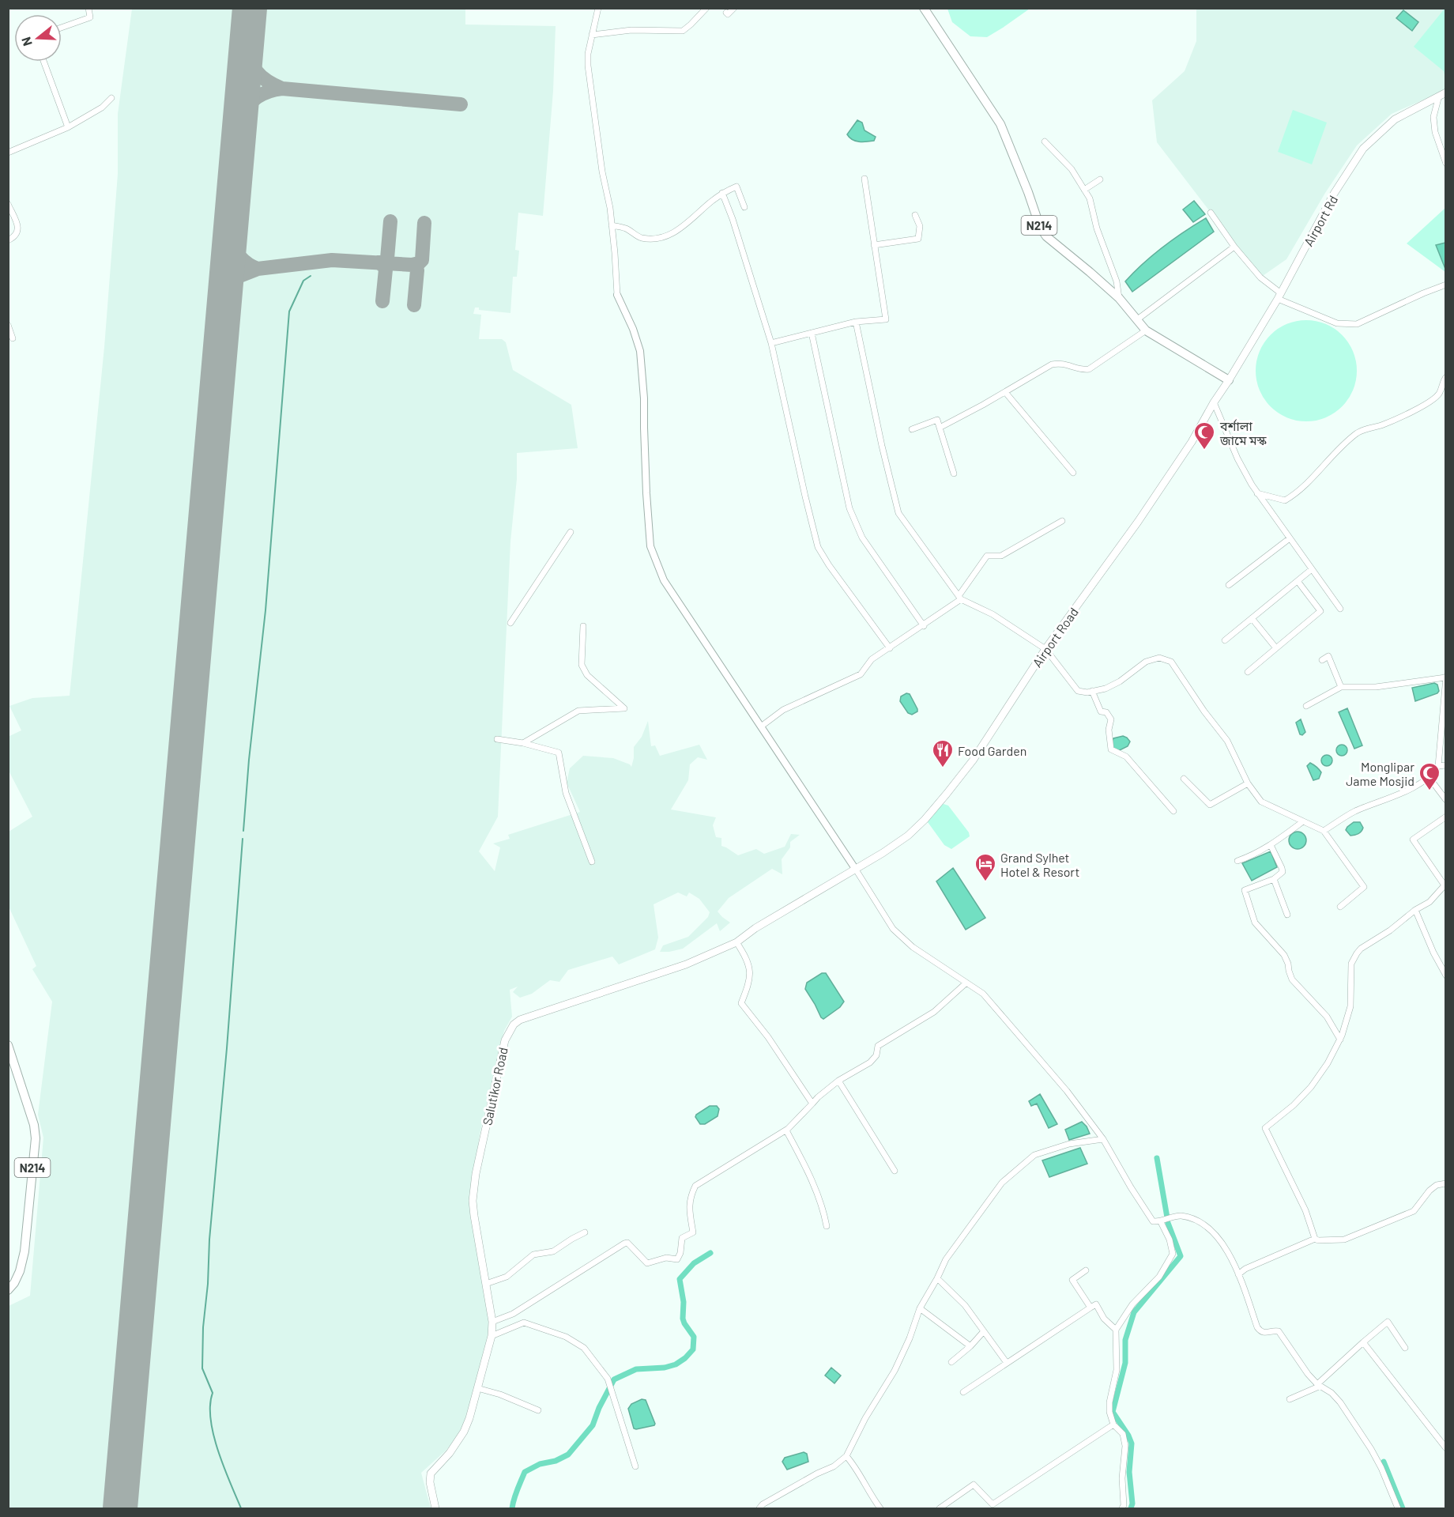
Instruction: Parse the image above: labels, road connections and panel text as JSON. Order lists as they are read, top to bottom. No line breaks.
{"streets":{"highway":["N214"],"main road":["Airport Rd","Airport Road","Salutikor Road"]},"crossings":[["Airport Rd","N214"],["Airport Rd","Airport Road"],["N214","Airport Road"],["Airport Road","Salutikor Road"]],"places":{"mosque":["বর্শালা জামে মস্ক","Monglipar Jame Mosjid"],"restaurant":["Food Garden"],"hotel":["Grand Sylhet Hotel & Resort"]},"north":"left"}
